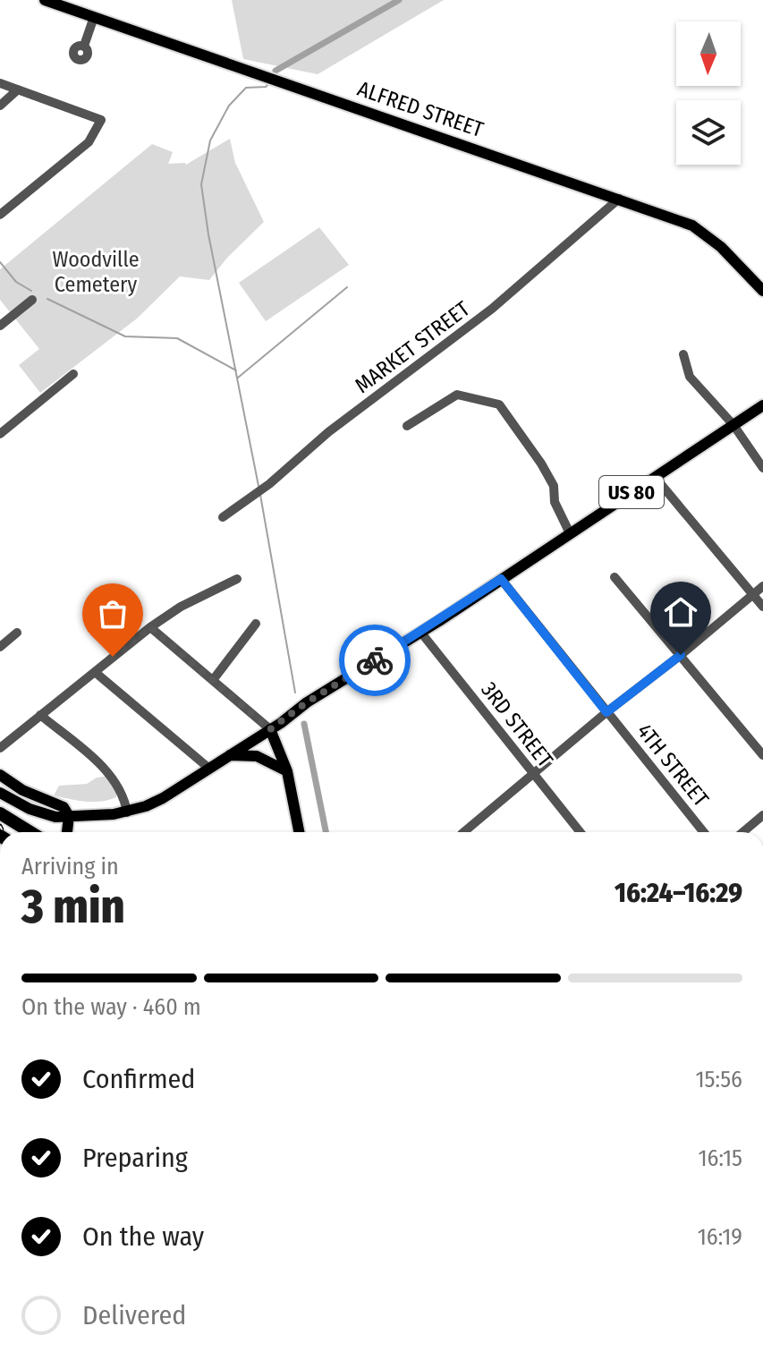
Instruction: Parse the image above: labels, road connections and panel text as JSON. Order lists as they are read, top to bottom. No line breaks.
{"streets":{"main road":["ALFRED STREET","US 80"],"street":["MARKET STREET","3RD STREET","4TH STREET"]},"crossings":[["ALFRED STREET","MARKET STREET"],["US 80","3RD STREET"],["US 80","4TH STREET"]],"parks":["Woodville Cemetery"],"north":"bottom","page":{"heading":["3 min","Arriving in","16:24–16:29"],"bar":"On the way · 460 m","list":[["Confirmed","15:56"],["Preparing","16:15"],["On the way","16:19"],"Delivered"]}}
